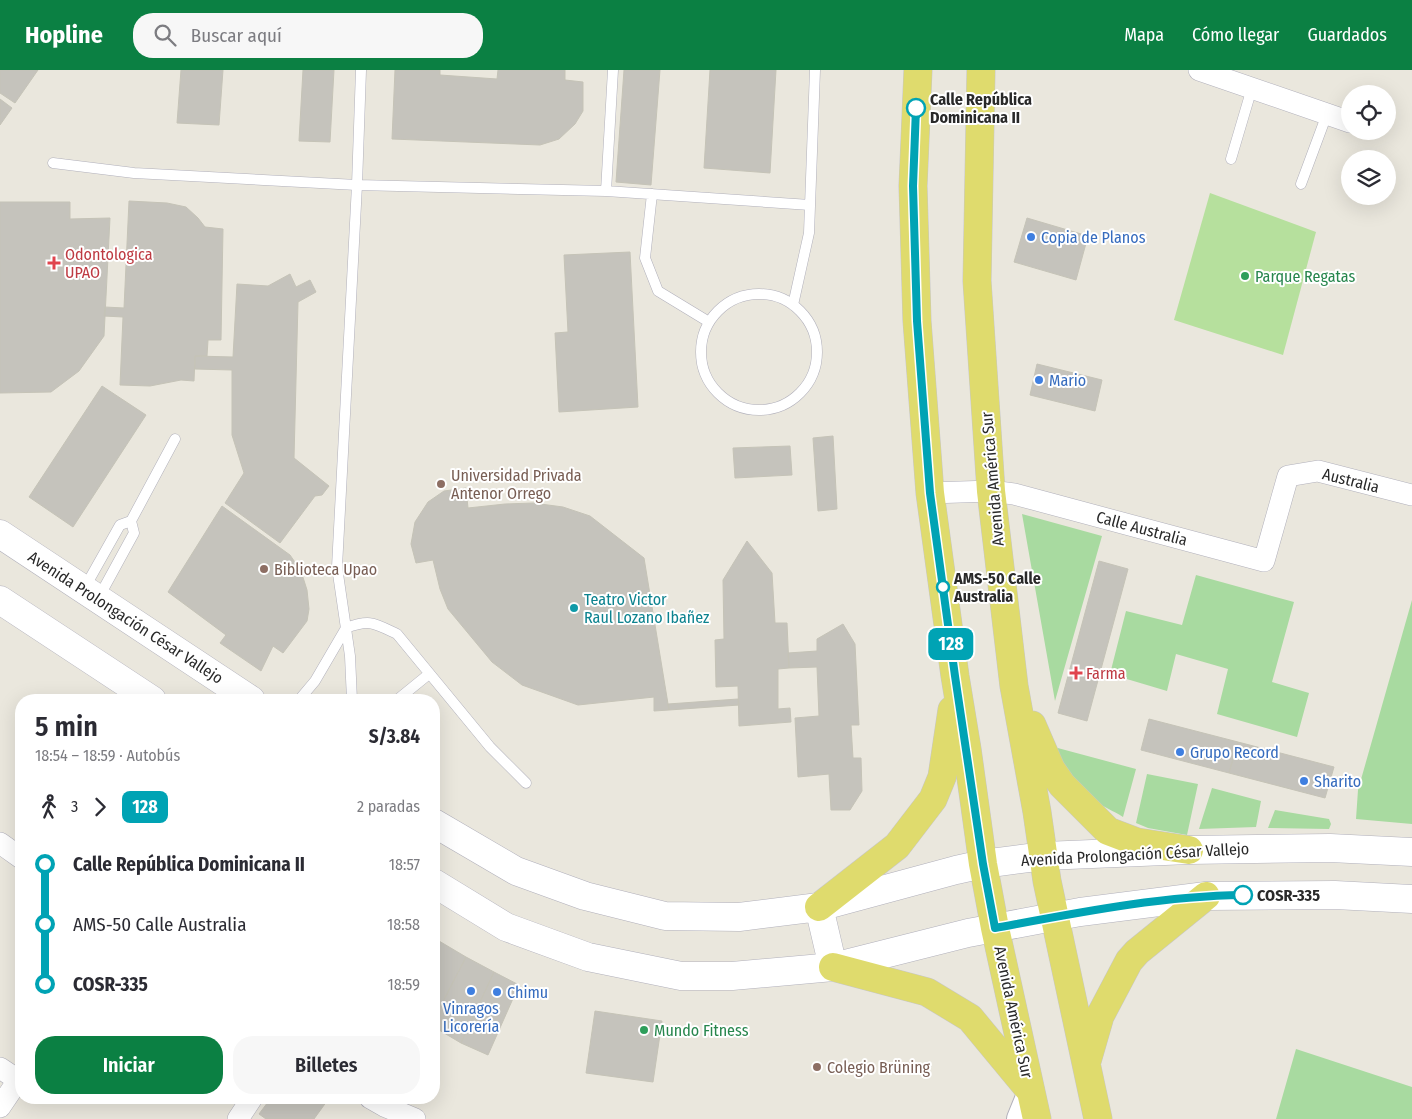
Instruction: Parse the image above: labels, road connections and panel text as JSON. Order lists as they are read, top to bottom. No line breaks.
{"streets":{"main road":["Avenida América Sur","Avenida Prolongación César Vallejo"],"street":["Australia","Calle Australia"]},"crossings":[["Avenida América Sur","Calle Australia"],["Avenida América Sur","Avenida Prolongación César Vallejo"],["Australia","Calle Australia"]],"places":{"other":["Calle República Dominicana II","Copia de Planos","Parque Regatas","Mario","Universidad Privada Antenor Orrego","Biblioteca Upao","AMS-50 Calle Australia","Teatro Victor Raul Lozano Ibañez","Grupo Record","Sharito","COSR-335","Vinragos Licorería","Chimu","Mundo Fitness","Colegio Brüning"],"health":["Odontologica UPAO","Farma"]},"lines":["bus line 128"],"page":{"header":"Hopline","search":"Buscar aquí","nav":["Mapa","Cómo llegar","Guardados"],"on_map":"128","heading":["5 min","18:54 – 18:59 · Autobús","S/3.84"],"legs":["3","128","2 paradas"],"list":[{"name":"Calle República Dominicana II","value":"18:57"},{"name":"AMS-50 Calle Australia","value":"18:58"},{"name":"COSR-335","value":"18:59"}],"buttons":["Iniciar","Billetes"]}}
